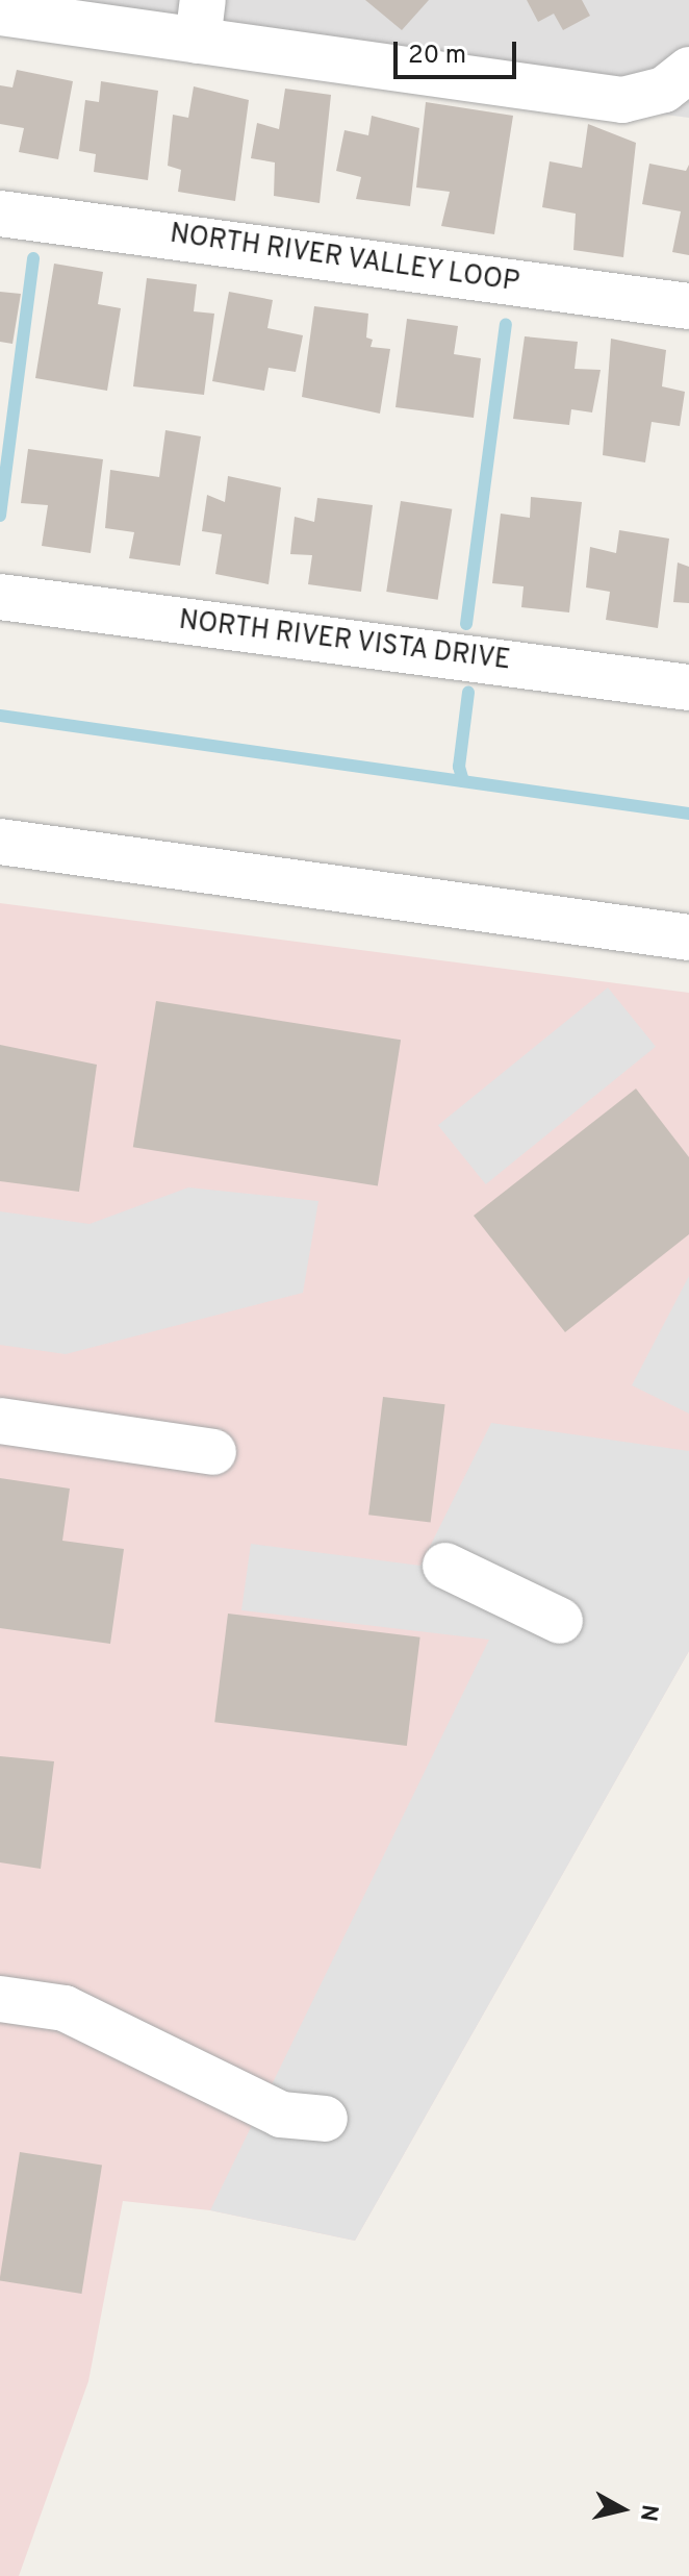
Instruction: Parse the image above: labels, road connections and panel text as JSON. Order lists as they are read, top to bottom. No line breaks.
{"streets":{"street":["NORTH RIVER VALLEY LOOP","NORTH RIVER VISTA DRIVE"]},"scale_bar":"20 m","north":"right"}
